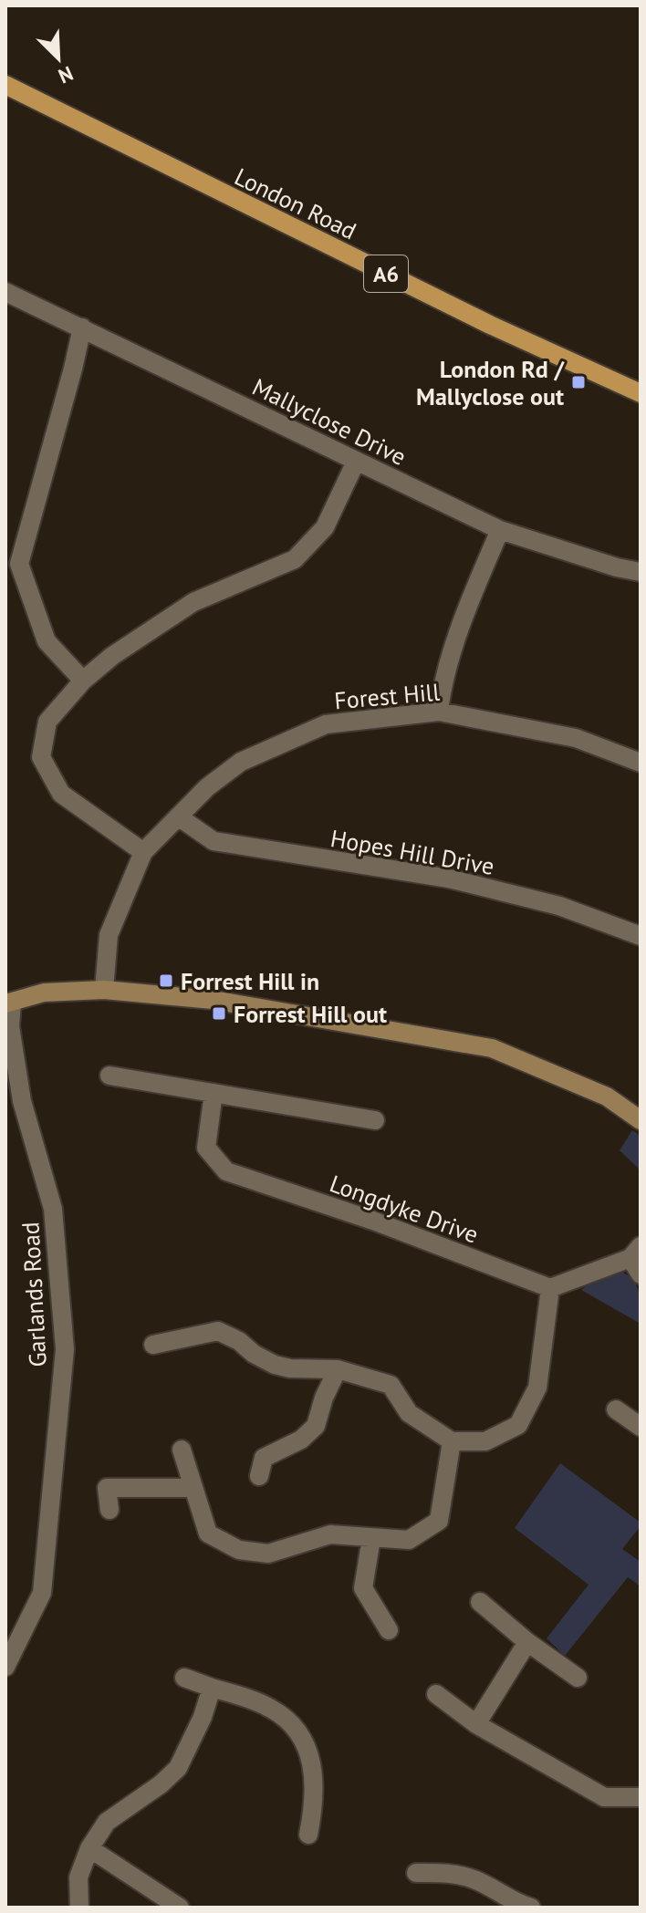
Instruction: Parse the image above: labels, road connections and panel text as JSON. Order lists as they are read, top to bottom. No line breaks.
{"streets":{"main road":["London Road","A6"],"street":["Mallyclose Drive","Forest Hill","Hopes Hill Drive","Longdyke Drive","Garlands Road"]},"crossings":[["Forest Hill","Hopes Hill Drive"]],"places":{"transit":["London Rd / Mallyclose out","Forrest Hill in","Forrest Hill out"]},"north":"bottom right"}
